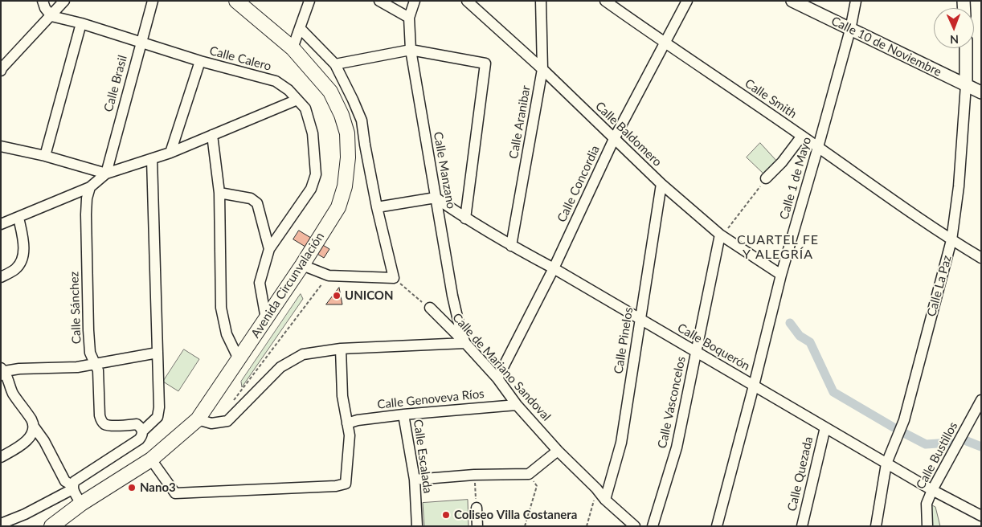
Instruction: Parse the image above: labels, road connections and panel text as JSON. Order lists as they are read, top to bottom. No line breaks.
{"streets":{"highway":["Avenida Circunvalación"],"main road":["Calle 10 de Noviembre","Calle La Paz"],"street":["Calle Calero","Calle Brasil","Calle Smith","Calle Aranibar","Calle Baldomero","Calle Manzano","Calle 1 de Mayo","Calle Concordia","Calle Sánchez","Calle Pinelos","Calle Boquerón","Calle de Mariano Sandoval","Calle Genoveva Ríos","Calle Vasconcelos","Calle Bustillos","Calle Escalada","Calle Quezada"]},"crossings":[["Calle 10 de Noviembre","Calle 1 de Mayo"],["Calle 10 de Noviembre","Calle La Paz"],["Calle Calero","Calle Brasil"],["Calle Calero","Avenida Circunvalación"],["Calle Smith","Calle 1 de Mayo"],["Calle Smith","Calle Concordia"],["Calle Smith","Calle La Paz"],["Calle Aranibar","Calle Baldomero"],["Calle Aranibar","Calle Boquerón"],["Calle Baldomero","Calle 1 de Mayo"],["Calle Baldomero","Calle Concordia"],["Calle Baldomero","Calle Pinelos"],["Calle Baldomero","Calle Vasconcelos"],["Calle Manzano","Calle Boquerón"],["Calle Manzano","Calle de Mariano Sandoval"],["Calle 1 de Mayo","Calle Boquerón"],["Calle Concordia","Calle Boquerón"],["Calle Concordia","Calle de Mariano Sandoval"],["Calle La Paz","Calle Boquerón"],["Calle Pinelos","Calle Boquerón"],["Calle Pinelos","Calle de Mariano Sandoval"],["Calle Boquerón","Calle Vasconcelos"],["Calle Boquerón","Calle Bustillos"],["Calle Boquerón","Calle Quezada"],["Calle de Mariano Sandoval","Calle Genoveva Ríos"],["Calle Genoveva Ríos","Calle Escalada"]],"districts":["CUARTEL FE Y ALEGRÍA"],"places":["UNICON","Nano3","Coliseo Villa Costanera"],"north":"bottom"}
